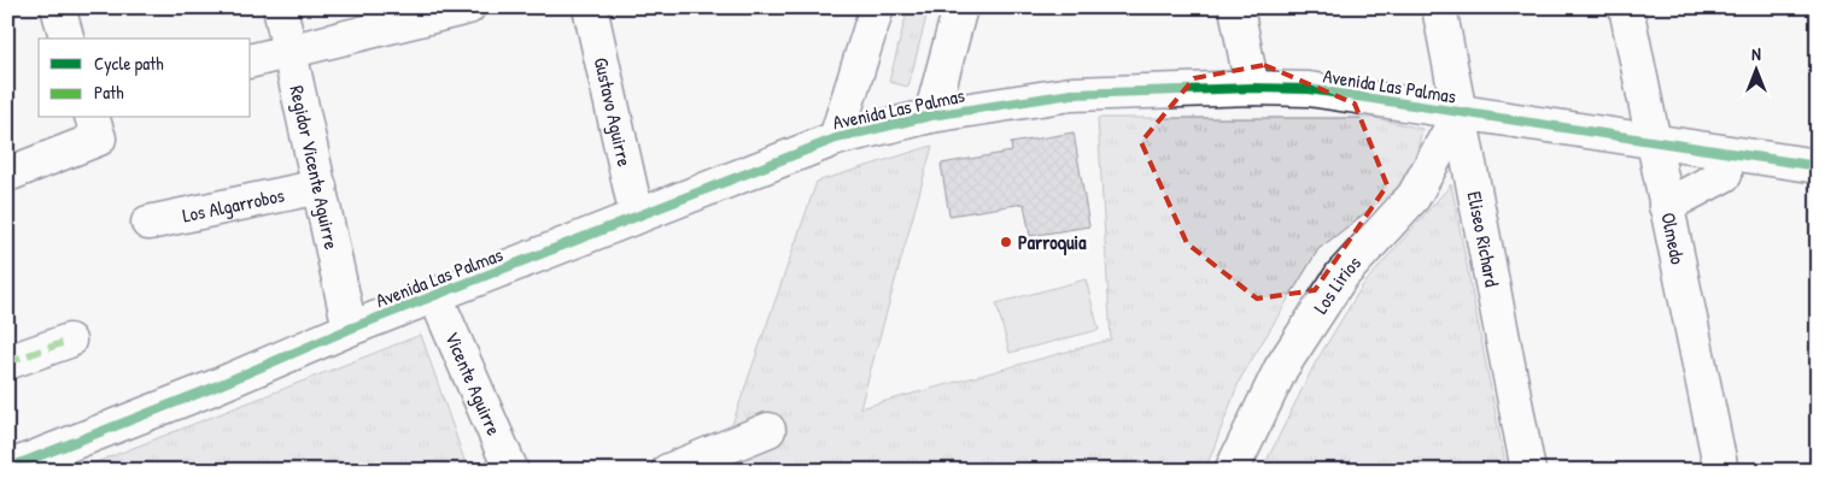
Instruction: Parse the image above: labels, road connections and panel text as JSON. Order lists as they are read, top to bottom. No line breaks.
{"streets":{"street":["Avenida Las Palmas","Gustavo Aguirre","Regidor Vicente Aguirre","Los Algarrobos","Eliseo Richard","Olmedo","Los Lirios","Vicente Aguirre"]},"crossings":[["Avenida Las Palmas","Gustavo Aguirre"],["Avenida Las Palmas","Regidor Vicente Aguirre"],["Avenida Las Palmas","Eliseo Richard"],["Avenida Las Palmas","Olmedo"],["Avenida Las Palmas","Los Lirios"],["Avenida Las Palmas","Vicente Aguirre"],["Regidor Vicente Aguirre","Los Algarrobos"],["Eliseo Richard","Los Lirios"]],"places":["Parroquia"],"legend":["Cycle path","Path"],"north":"top"}
